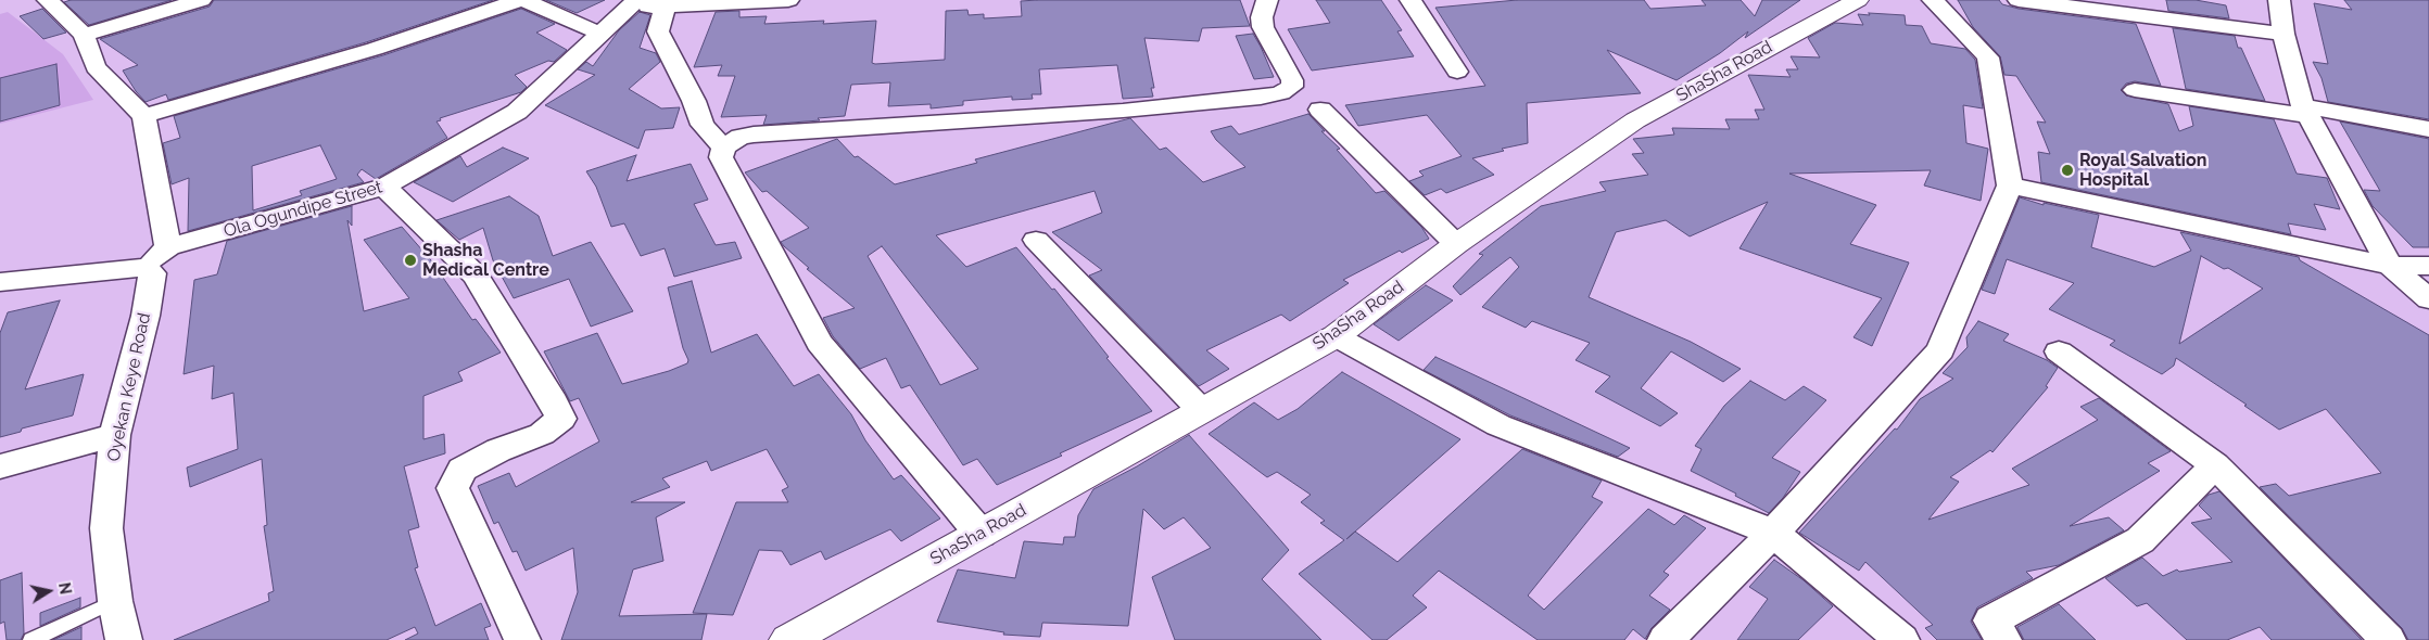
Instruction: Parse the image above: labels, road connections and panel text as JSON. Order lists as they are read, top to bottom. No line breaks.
{"streets":{"street":["ShaSha Road","Ola Ogundipe Street","Oyekan Keye Road"]},"places":["Royal Salvation Hospital","Shasha Medical Centre"],"north":"right"}
